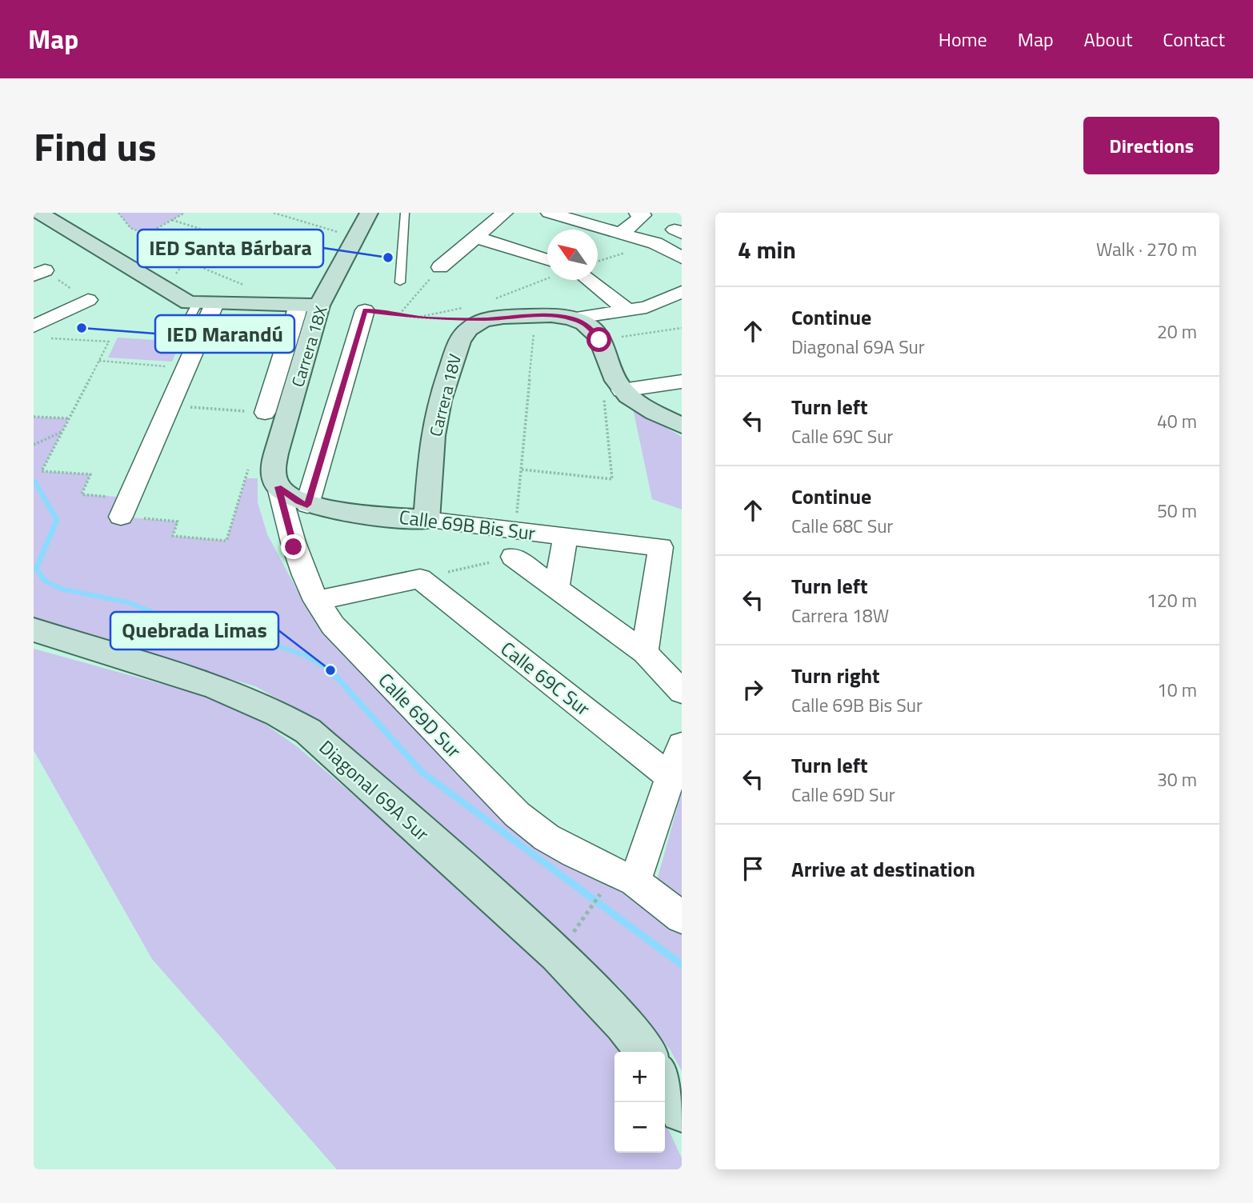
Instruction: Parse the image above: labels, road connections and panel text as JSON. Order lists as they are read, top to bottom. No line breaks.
{"streets":{"street":["Carrera 18X","Carrera 18V","Calle 69B Bis Sur","Calle 69C Sur","Calle 69D Sur","Diagonal 69A Sur"]},"crossings":[["Carrera 18X","Calle 69B Bis Sur"],["Carrera 18X","Calle 69D Sur"],["Carrera 18V","Calle 69B Bis Sur"],["Calle 69B Bis Sur","Calle 69D Sur"]],"places":["IED Santa Bárbara","IED Marandú","Quebrada Limas"],"north":"top left","page":{"header":"Map","nav":["Home","Map","About","Contact"],"title":"Find us","buttons":"Directions","heading":["4 min","Walk · 270 m"],"list":[["Continue","Diagonal 69A Sur","20 m"],["Turn left","Calle 69C Sur","40 m"],["Continue","Calle 68C Sur","50 m"],["Turn left","Carrera 18W","120 m"],["Turn right","Calle 69B Bis Sur","10 m"],["Turn left","Calle 69D Sur","30 m"],"Arrive at destination"],"map_buttons":["+","−"]}}
